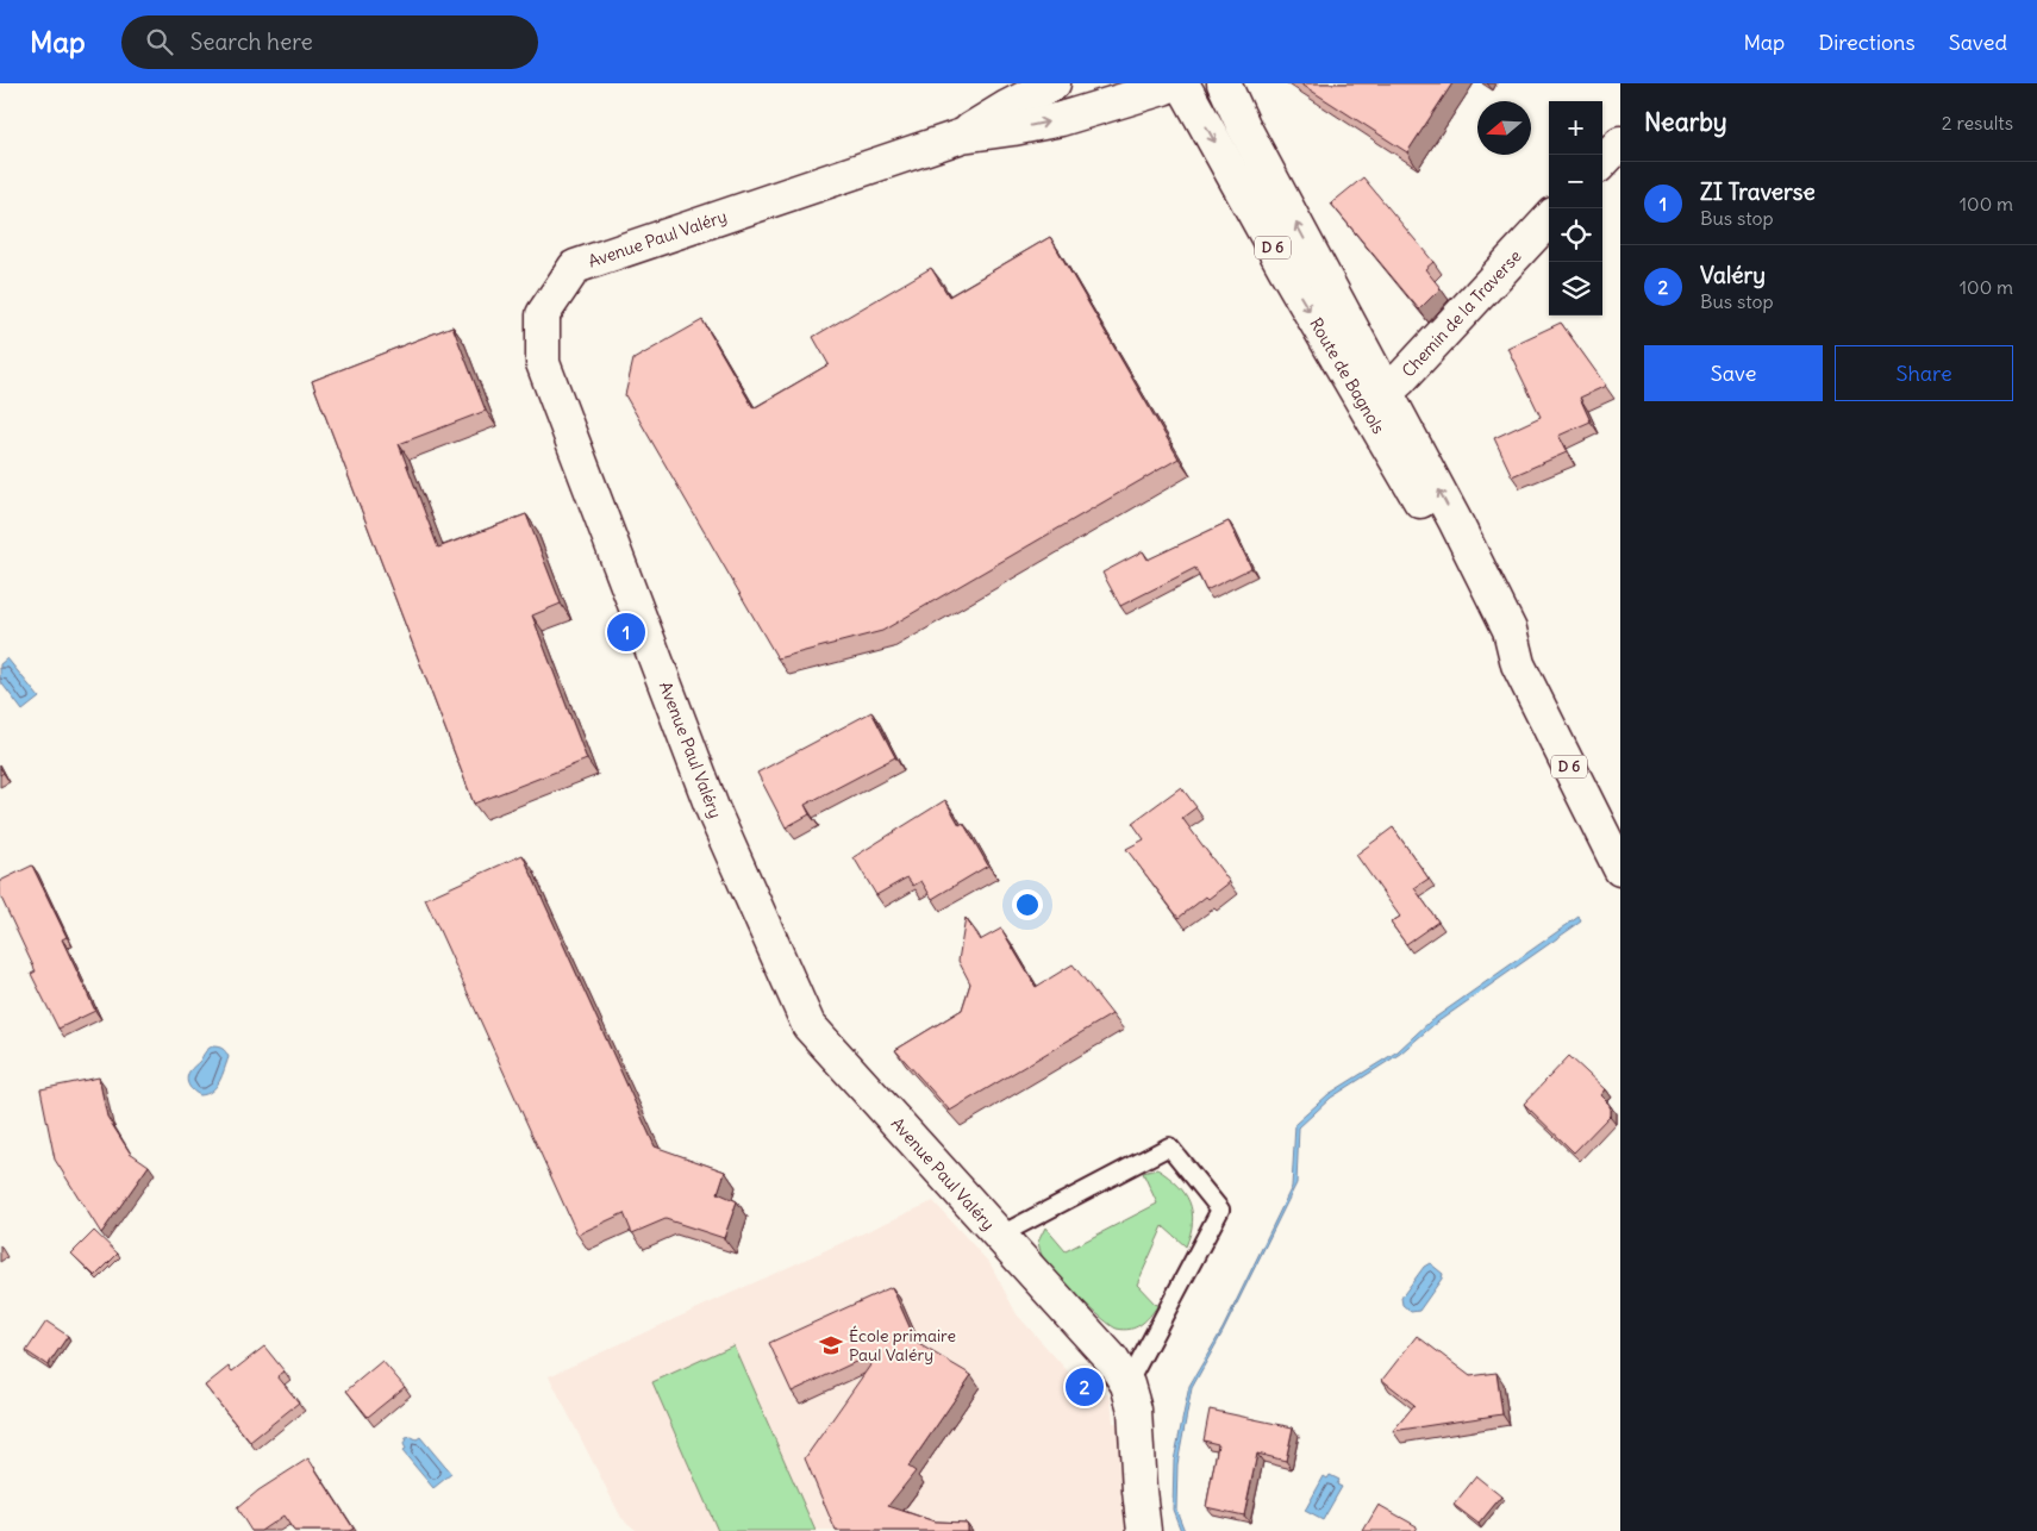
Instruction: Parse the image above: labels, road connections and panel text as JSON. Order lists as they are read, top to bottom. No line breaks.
{"streets":{"street":["Avenue Paul Valéry","D 6","Chemin de la Traverse","Route de Bagnols"]},"crossings":[["Chemin de la Traverse","Route de Bagnols"]],"places":{"school or university":["École primaire Paul Valéry"]},"north":"left","page":{"header":"Map","search":"Search here","nav":["Map","Directions","Saved"],"heading":["Nearby","2 results"],"map_buttons":["+","−"],"list":[{"mark":"1","name":"ZI Traverse","note":"Bus stop","value":"100 m"},{"mark":"2","name":"Valéry","note":"Bus stop","value":"100 m"}],"buttons":["Save","Share"],"pins":["1","2"]}}
